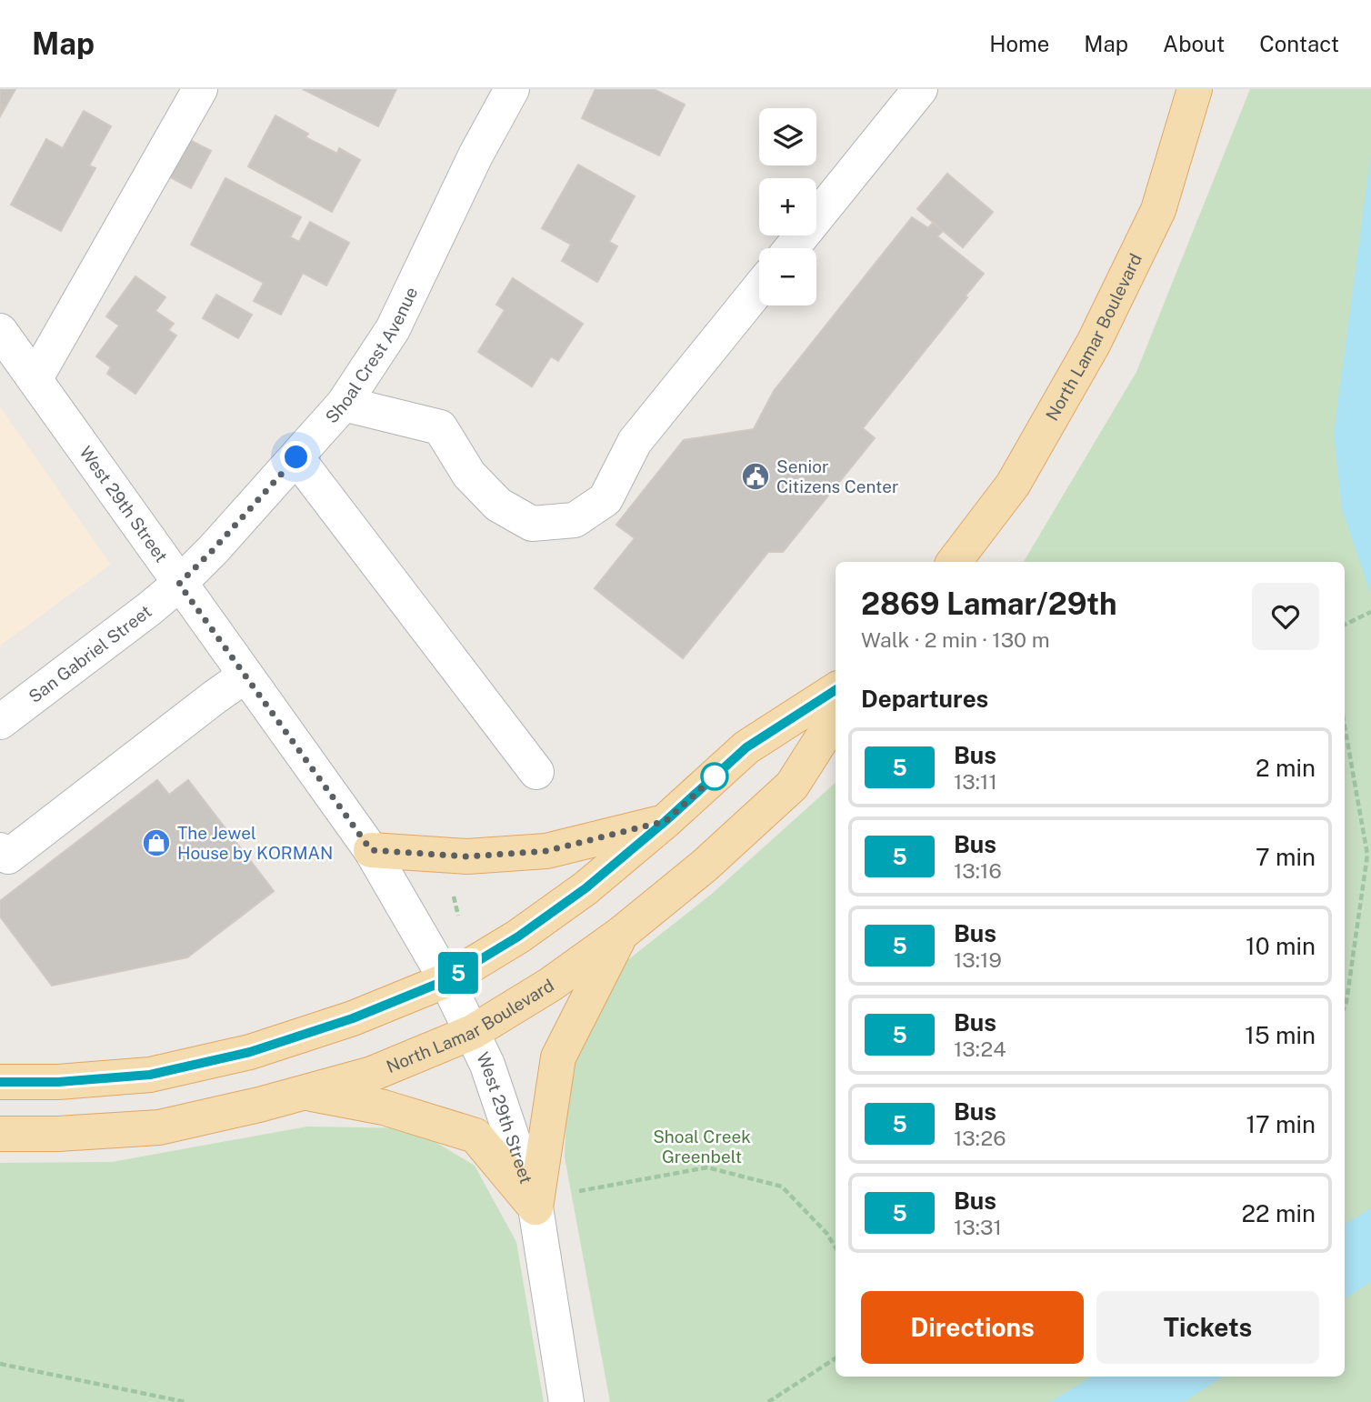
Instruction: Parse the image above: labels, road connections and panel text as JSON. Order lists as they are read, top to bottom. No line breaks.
{"streets":{"main road":["North Lamar Boulevard"],"street":["Shoal Crest Avenue","West 29th Street","San Gabriel Street"]},"crossings":[["North Lamar Boulevard","West 29th Street"],["Shoal Crest Avenue","West 29th Street"],["Shoal Crest Avenue","San Gabriel Street"],["West 29th Street","San Gabriel Street"]],"parks":["Shoal Creek Greenbelt"],"places":{"public building":["Senior Citizens Center"],"shop":["The Jewel House by KORMAN"]},"lines":["bus line 5"],"page":{"header":"Map","nav":["Home","Map","About","Contact"],"on_map":"5","map_buttons":["+","−"],"heading":[["2869 Lamar/29th","Walk · 2 min · 130 m"],"Departures"],"list":[{"mark":"5","name":"Bus","note":"13:11","value":"2 min"},{"mark":"5","name":"Bus","note":"13:16","value":"7 min"},{"mark":"5","name":"Bus","note":"13:19","value":"10 min"},{"mark":"5","name":"Bus","note":"13:24","value":"15 min"},{"mark":"5","name":"Bus","note":"13:26","value":"17 min"},{"mark":"5","name":"Bus","note":"13:31","value":"22 min"}],"buttons":["Directions","Tickets"]}}
